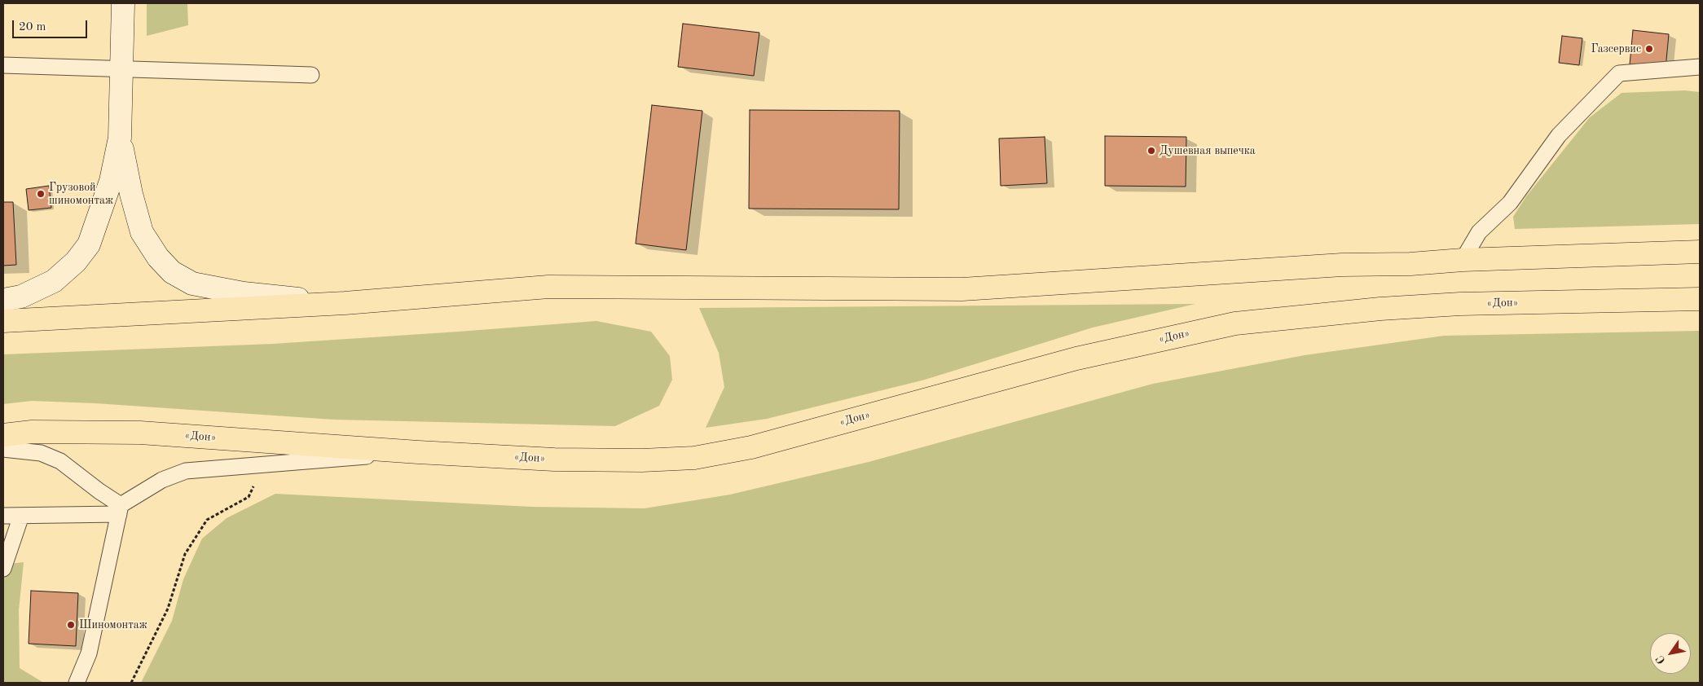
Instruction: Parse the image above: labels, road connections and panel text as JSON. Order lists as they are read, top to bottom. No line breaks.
{"streets":{"highway":["«Дон»"]},"places":["Газсервис","Душевная выпечка","Грузовой шиномонтаж","Шиномонтаж"],"scale_bar":"20 m","north":"bottom left"}
